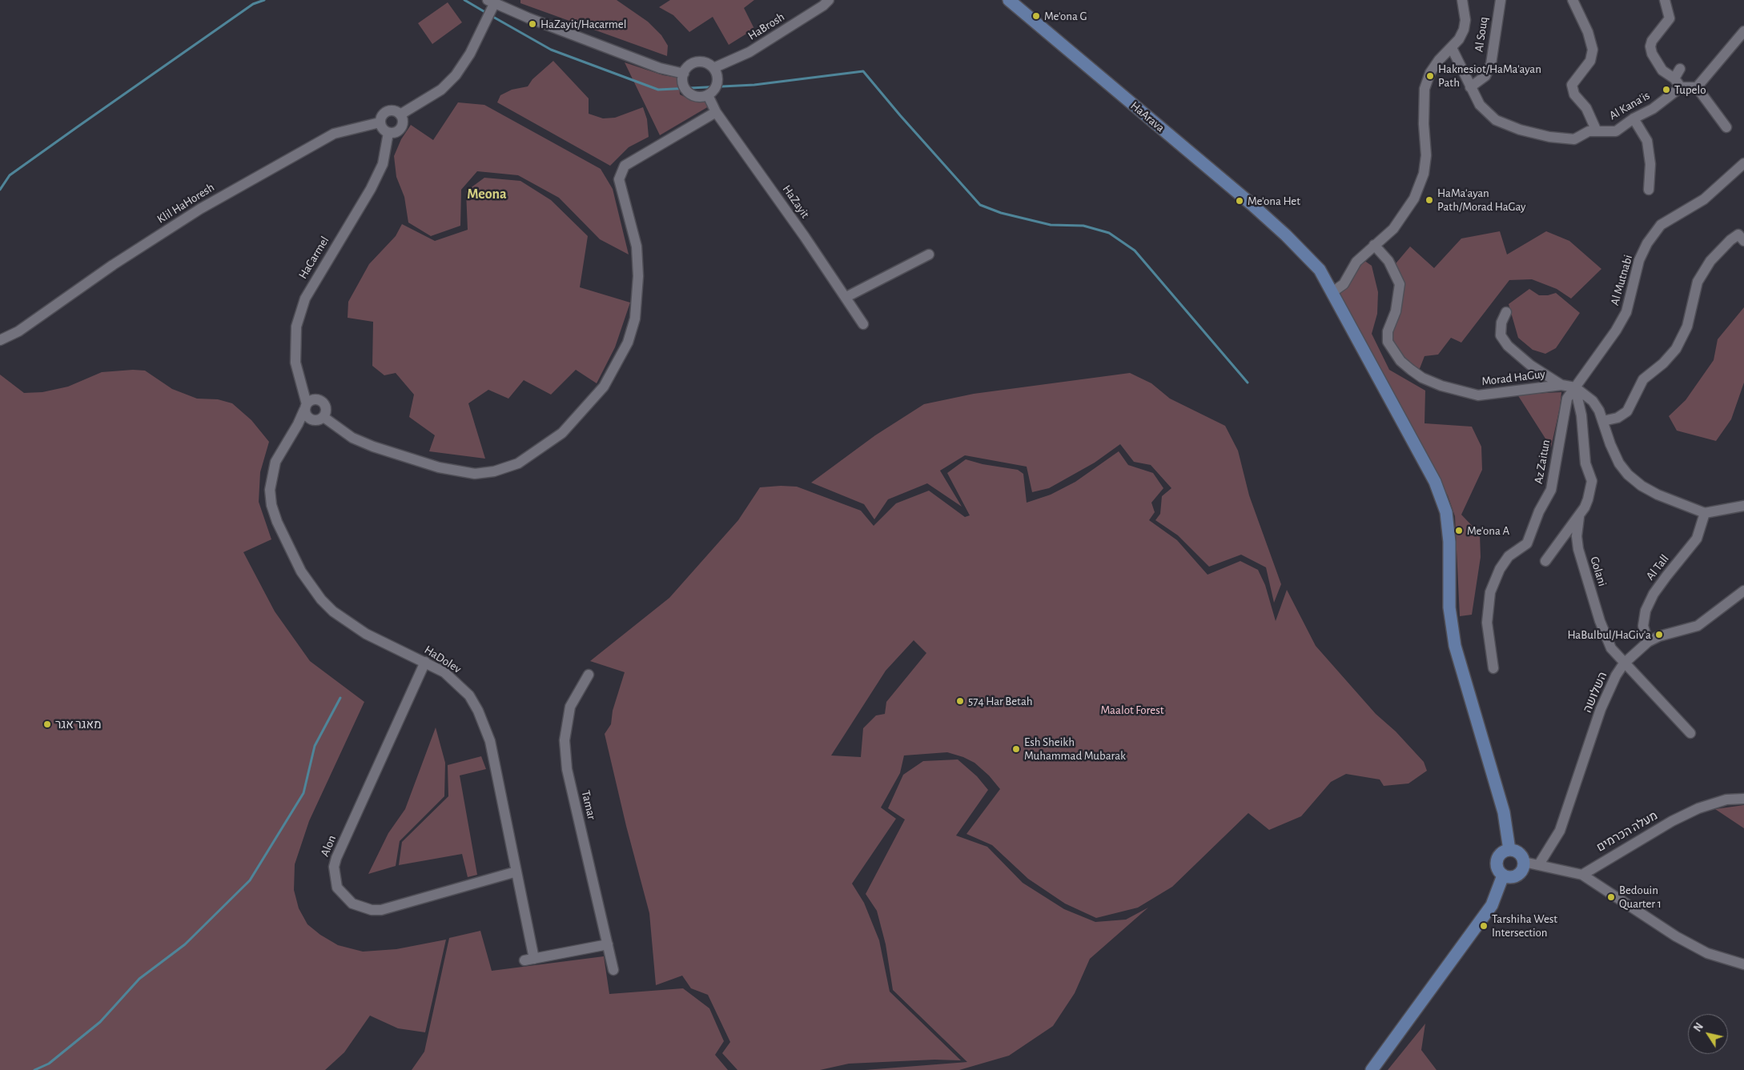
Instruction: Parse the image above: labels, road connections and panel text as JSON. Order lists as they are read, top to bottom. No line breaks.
{"streets":{"main road":["HaArava"],"street":["HaBrosh","Al Souq","Al Kana'is","HaZayit","Klil HaHoresh","HaCarmel","Al Mutnabi","Morad HaGuy","Az Zaitun","Al Tall","Golani","HaDolev","השלושה","Tamar","מעלה הכרמים","Alon"]},"crossings":[["HaBrosh","HaZayit"],["Al Souq","Al Kana'is"],["Al Souq","HaArava"],["Al Souq","Morad HaGuy"],["Klil HaHoresh","HaCarmel"],["HaCarmel","HaDolev"],["Al Mutnabi","Morad HaGuy"],["Al Mutnabi","Az Zaitun"],["Al Mutnabi","Golani"],["Morad HaGuy","Az Zaitun"],["Morad HaGuy","Golani"],["Az Zaitun","Golani"],["Al Tall","השלושה"],["Golani","השלושה"],["HaDolev","Tamar"],["HaDolev","Alon"]],"districts":["Meona"],"parks":["Maalot Forest"],"places":["Me'ona G","HaZayit/Hacarmel","Haknesiot/HaMa'ayan Path","Tupelo","HaMa'ayan Path/Morad HaGay","Me'ona Het","Me'ona A","HaBulbul/HaGiv'a","574 Har Betah","מאגר אגר","Esh Sheikh Muhammad Mubarak","Bedouin Quarter 1","Tarshiha West Intersection"],"north":"top left"}
